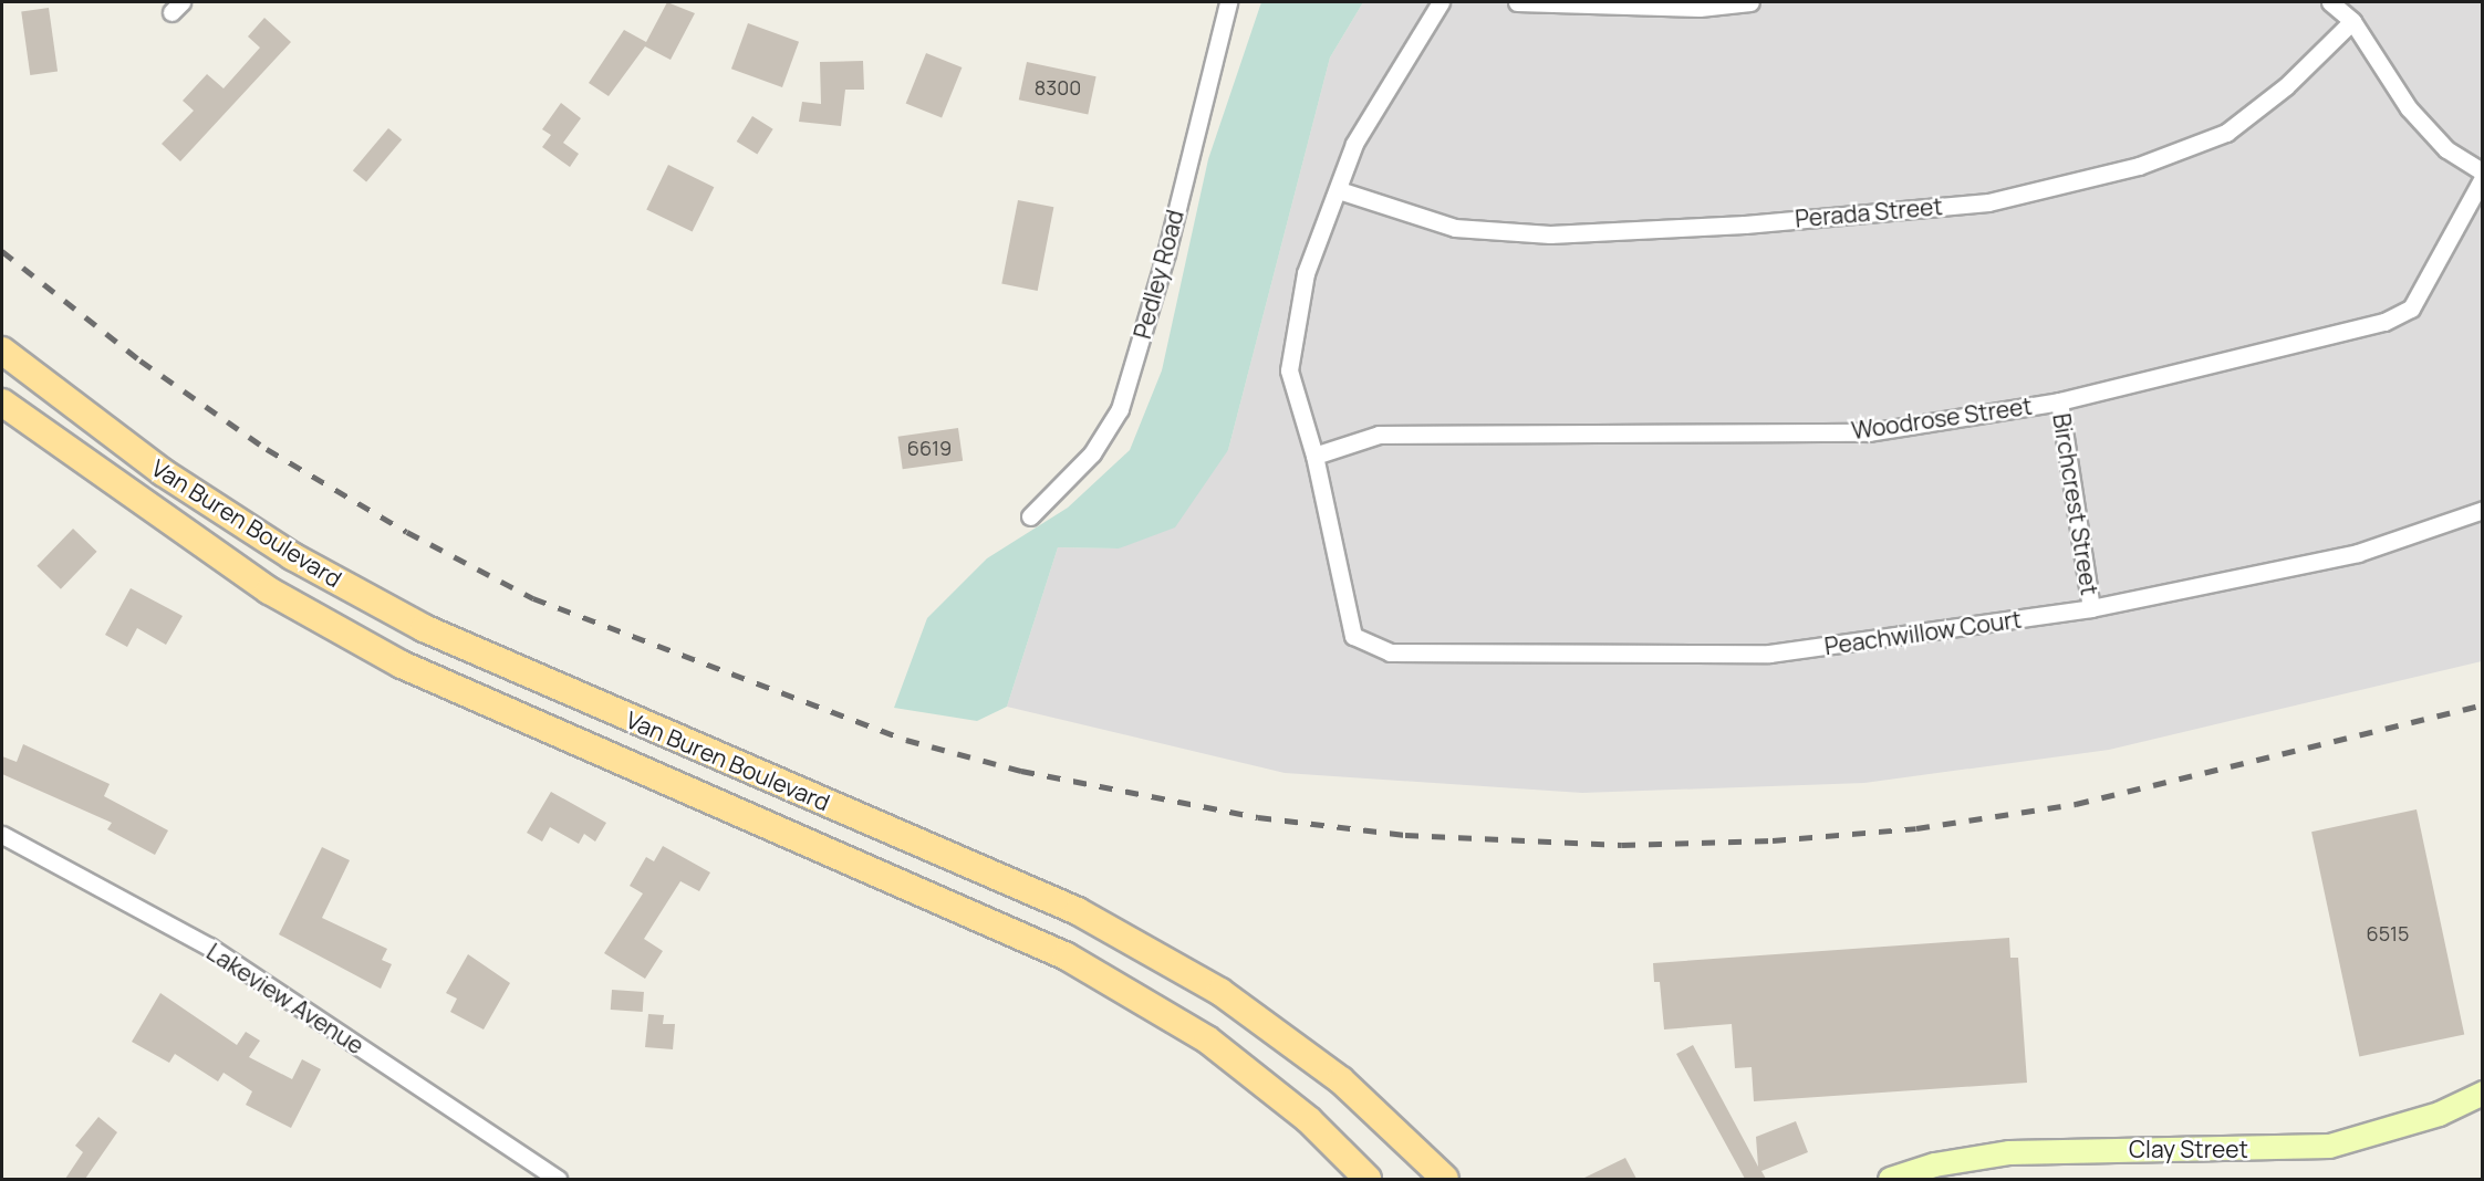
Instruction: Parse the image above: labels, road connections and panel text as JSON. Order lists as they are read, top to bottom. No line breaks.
{"streets":{"main road":["Van Buren Boulevard","Clay Street"],"street":["Perada Street","Pedley Road","Woodrose Street","Birchcrest Street","Peachwillow Court","Lakeview Avenue"]},"crossings":[["Woodrose Street","Birchcrest Street"],["Woodrose Street","Peachwillow Court"],["Birchcrest Street","Peachwillow Court"]],"house_numbers":["8300","6619","6515"]}
